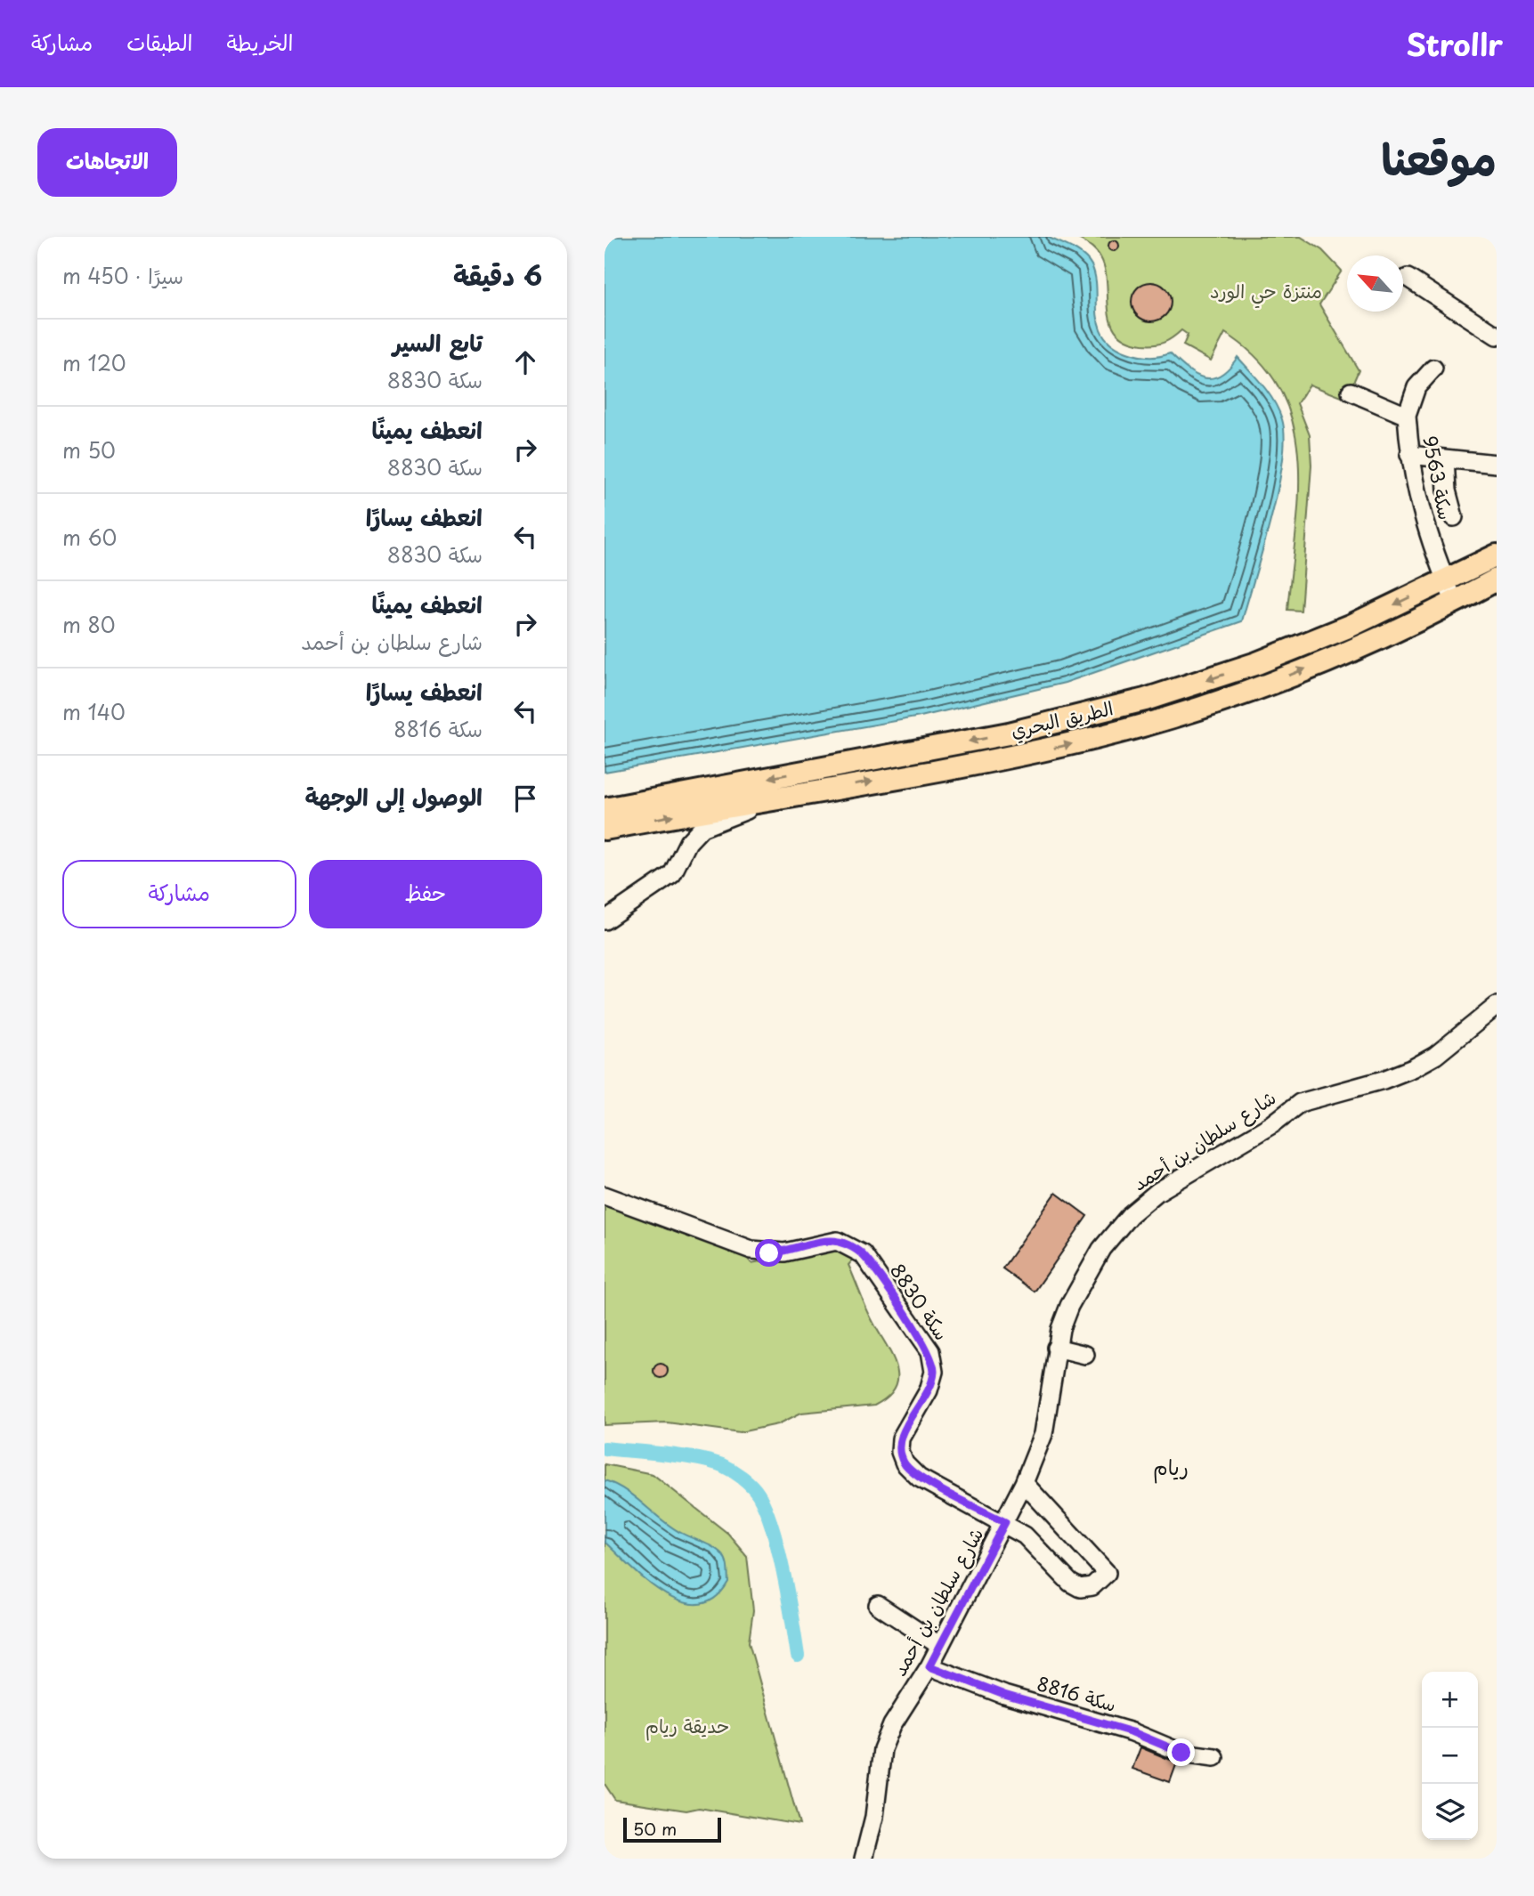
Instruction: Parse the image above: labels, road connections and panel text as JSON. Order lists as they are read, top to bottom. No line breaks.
{"streets":{"main road":["الطريق البحري"],"street":["سكة 9563","شارع سلطان بن أحمد","سكة 8830","سكة 8816"]},"crossings":[["سكة 9563","الطريق البحري"],["شارع سلطان بن أحمد","سكة 8830"],["شارع سلطان بن أحمد","سكة 8816"]],"districts":["ريام"],"parks":["منتزة حي الورد","حديقة ريام"],"scale_bar":"50 m","north":"top left","page":{"header":"Strollr","nav":["الخريطة","الطبقات","مشاركة"],"title":"موقعنا","buttons":["الاتجاهات",["حفظ","مشاركة"]],"heading":["6 دقيقة","سيرًا · 450 m"],"list":[["تابع السير","سكة 8830","120 m"],["انعطف يمينًا","سكة 8830","50 m"],["انعطف يسارًا","سكة 8830","60 m"],["انعطف يمينًا","شارع سلطان بن أحمد","80 m"],["انعطف يسارًا","سكة 8816","140 m"],"الوصول إلى الوجهة"],"map_buttons":["+","−"],"scale":"50 m"}}
